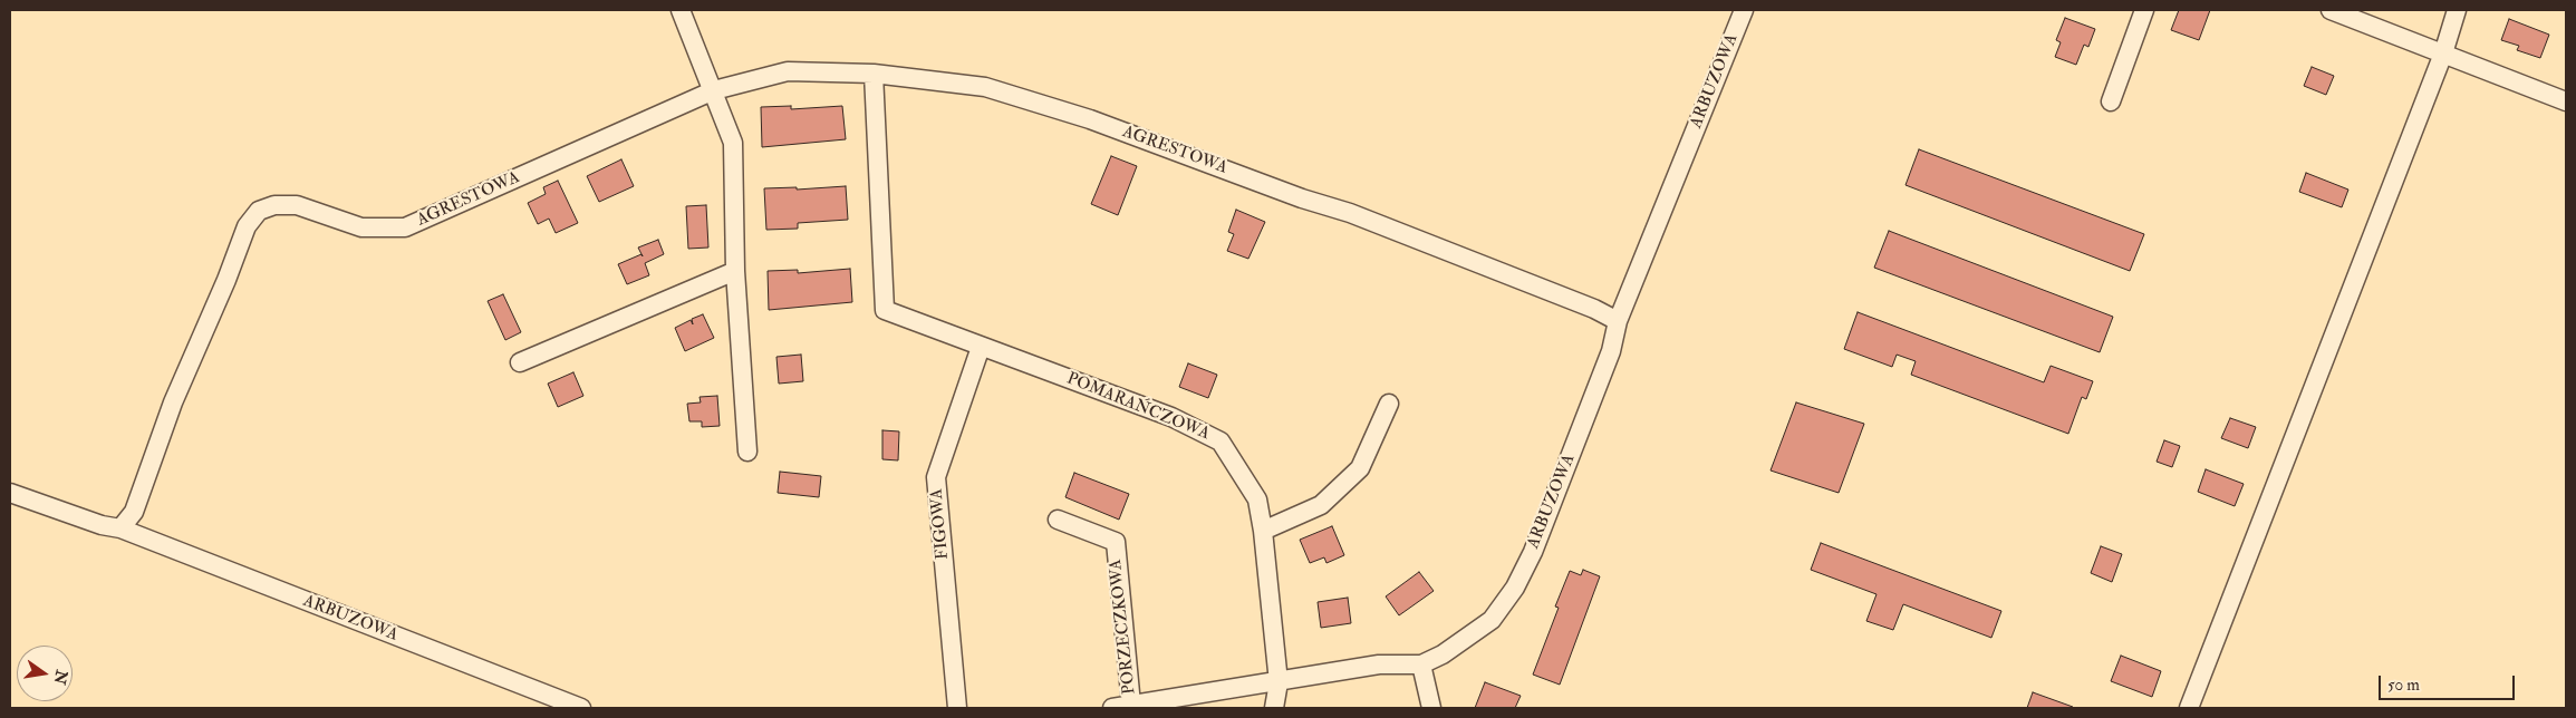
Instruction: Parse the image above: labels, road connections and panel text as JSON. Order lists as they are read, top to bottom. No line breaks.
{"streets":{"street":["ARBUZOWA","AGRESTOWA","POMARAŃCZOWA","FIGOWA","PORZECZKOWA"]},"crossings":[["ARBUZOWA","AGRESTOWA"],["ARBUZOWA","POMARAŃCZOWA"],["ARBUZOWA","PORZECZKOWA"],["AGRESTOWA","POMARAŃCZOWA"],["POMARAŃCZOWA","FIGOWA"]],"scale_bar":"50 m","north":"right"}
